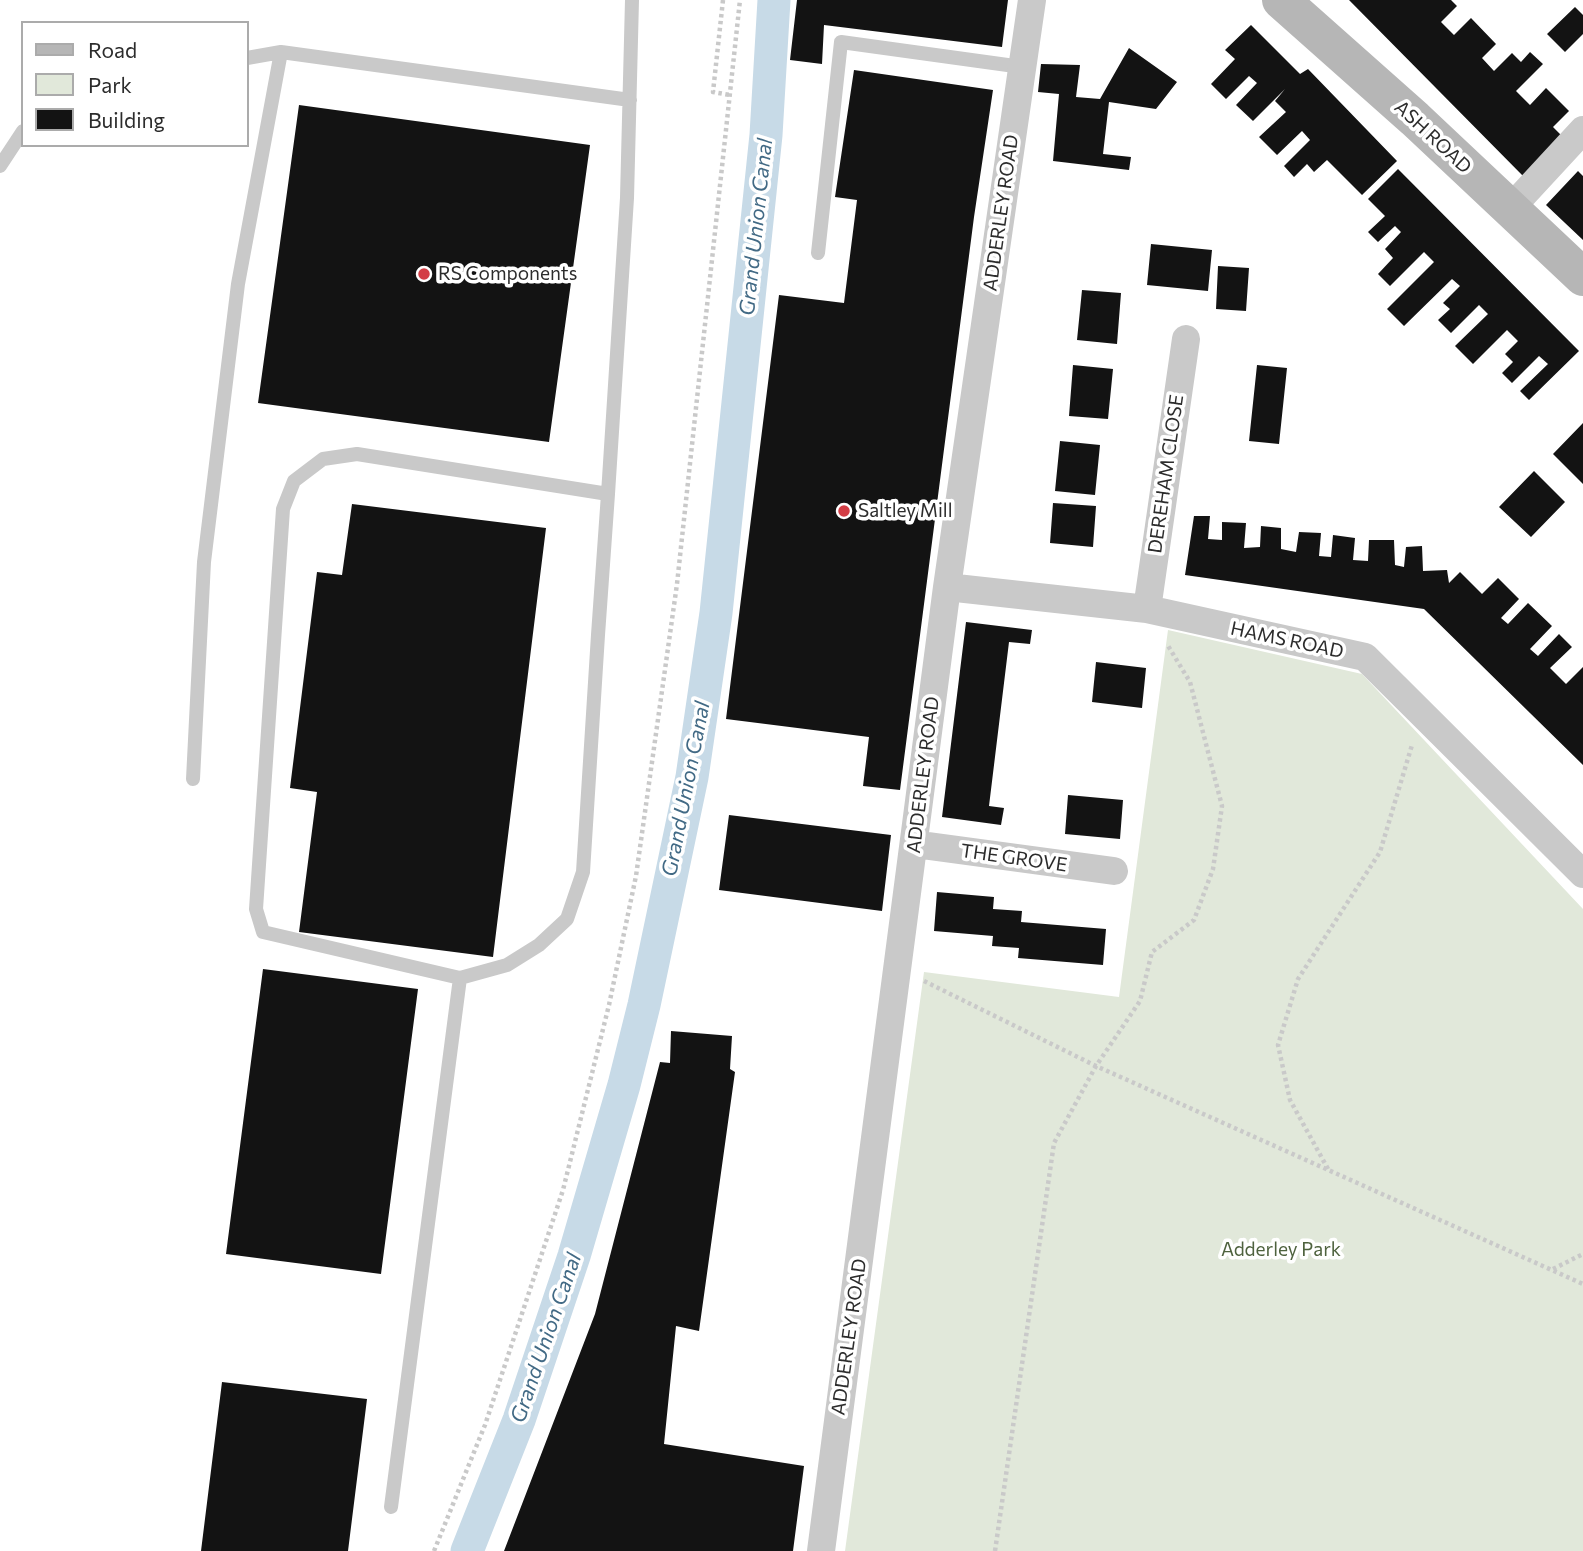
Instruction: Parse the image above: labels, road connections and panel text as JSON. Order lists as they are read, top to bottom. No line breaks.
{"streets":{"main road":["ASH ROAD"],"street":["ADDERLEY ROAD","DEREHAM CLOSE","HAMS ROAD","THE GROVE"]},"crossings":[["ADDERLEY ROAD","HAMS ROAD"],["ADDERLEY ROAD","THE GROVE"],["DEREHAM CLOSE","HAMS ROAD"]],"water":["Grand Union Canal"],"parks":["Adderley Park"],"places":["RS Components","Saltley Mill"],"legend":["Road","Park","Building"]}
